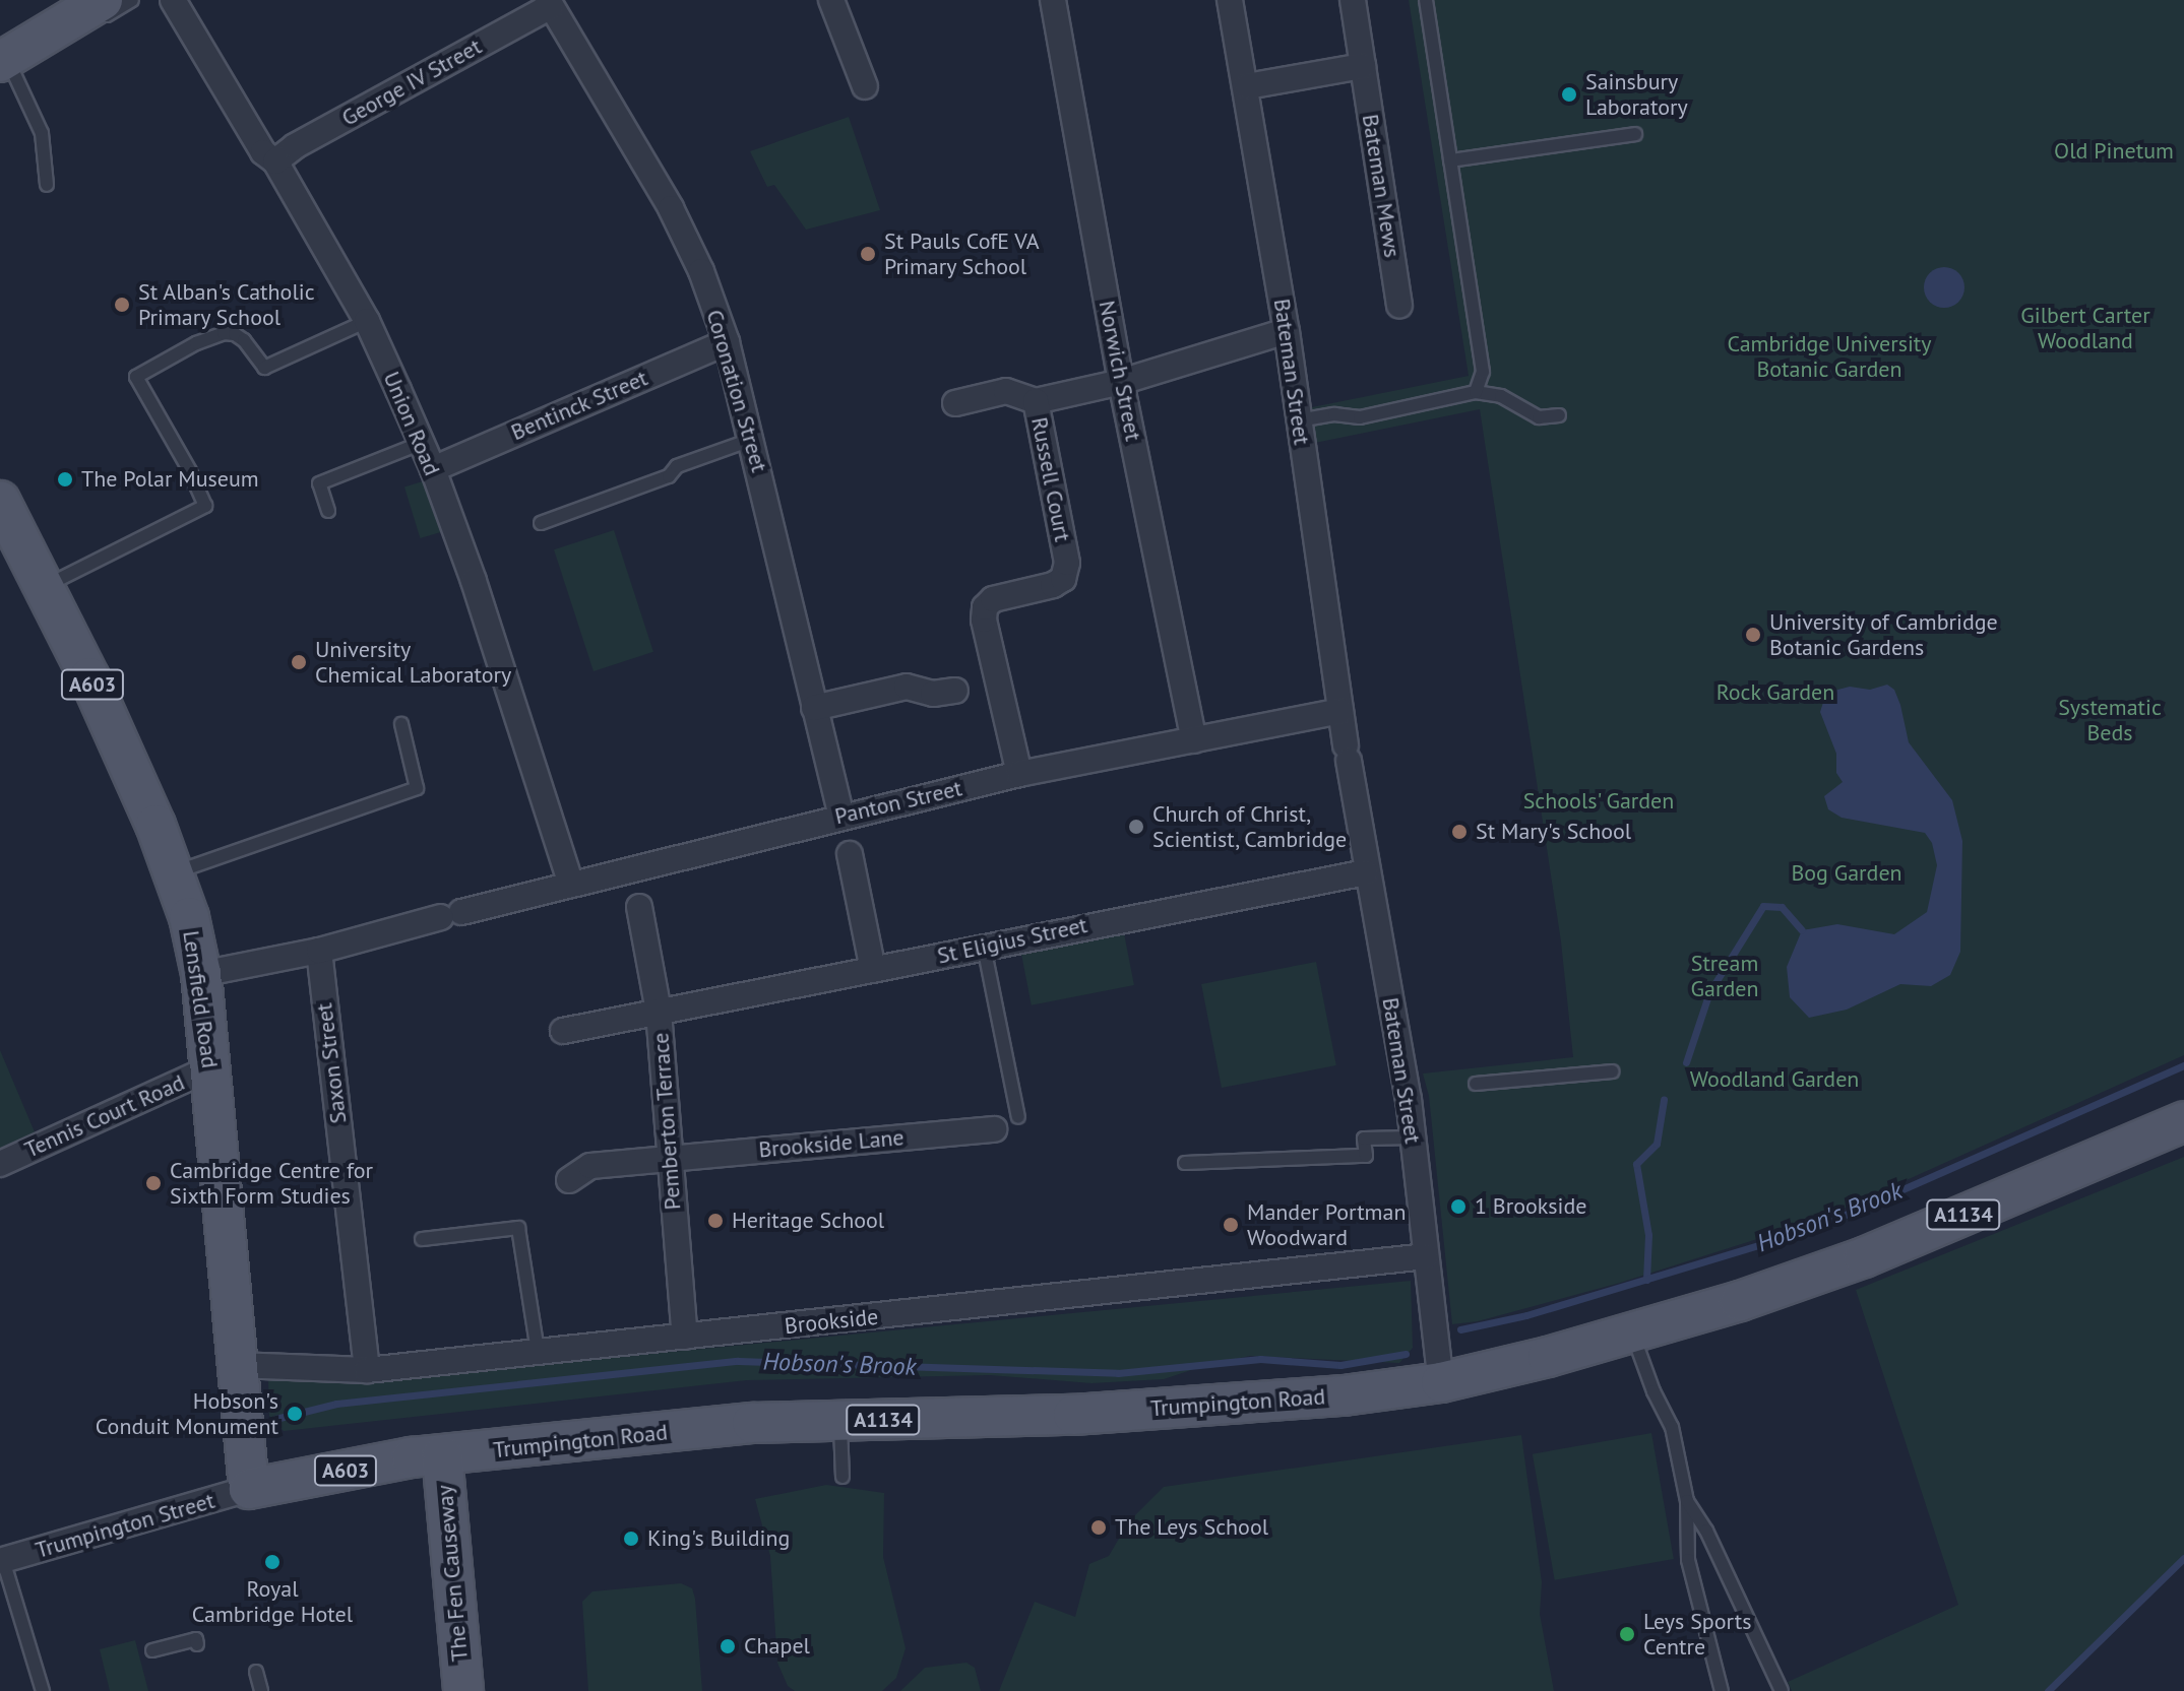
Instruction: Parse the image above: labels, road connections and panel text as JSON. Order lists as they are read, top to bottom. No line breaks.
{"streets":{"main road":["A603","Lensfield Road","A1134","Trumpington Road","The Fen Causeway"],"street":["George IV Street","Bateman Mews","Norwich Street","Bateman Street","Coronation Street","Bentinck Street","Union Road","Russell Court","Panton Street","St Eligius Street","Saxon Street","Tennis Court Road","Pemberton Terrace","Brookside Lane","Brookside","Trumpington Street"]},"crossings":[["George IV Street","Coronation Street"],["George IV Street","Union Road"],["Norwich Street","Panton Street"],["Bateman Street","Panton Street"],["Bateman Street","St Eligius Street"],["Bateman Street","Brookside"],["Bateman Street","Trumpington Road"],["Coronation Street","Bentinck Street"],["Coronation Street","Panton Street"],["Bentinck Street","Union Road"],["Union Road","Panton Street"],["Russell Court","Panton Street"],["Panton Street","Lensfield Road"],["Panton Street","Saxon Street"],["St Eligius Street","Pemberton Terrace"],["Lensfield Road","Tennis Court Road"],["Lensfield Road","Brookside"],["Lensfield Road","Trumpington Road"],["Lensfield Road","Trumpington Street"],["Saxon Street","Brookside"],["Pemberton Terrace","Brookside Lane"],["Pemberton Terrace","Brookside"],["Trumpington Road","Trumpington Street"],["Trumpington Road","The Fen Causeway"]],"water":["Hobson's Brook"],"parks":["Old Pinetum","Gilbert Carter Woodland","Cambridge University Botanic Garden","Rock Garden","Systematic Beds","Schools' Garden","Bog Garden","Stream Garden","Woodland Garden"],"places":["Sainsbury Laboratory","St Pauls CofE VA Primary School","St Alban's Catholic Primary School","The Polar Museum","University of Cambridge Botanic Gardens","University Chemical Laboratory","Church of Christ, Scientist, Cambridge","St Mary's School","Cambridge Centre for Sixth Form Studies","1 Brookside","Heritage School","Mander Portman Woodward","Hobson's Conduit Monument","The Leys School","King's Building","Royal Cambridge Hotel","Leys Sports Centre","Chapel"]}
